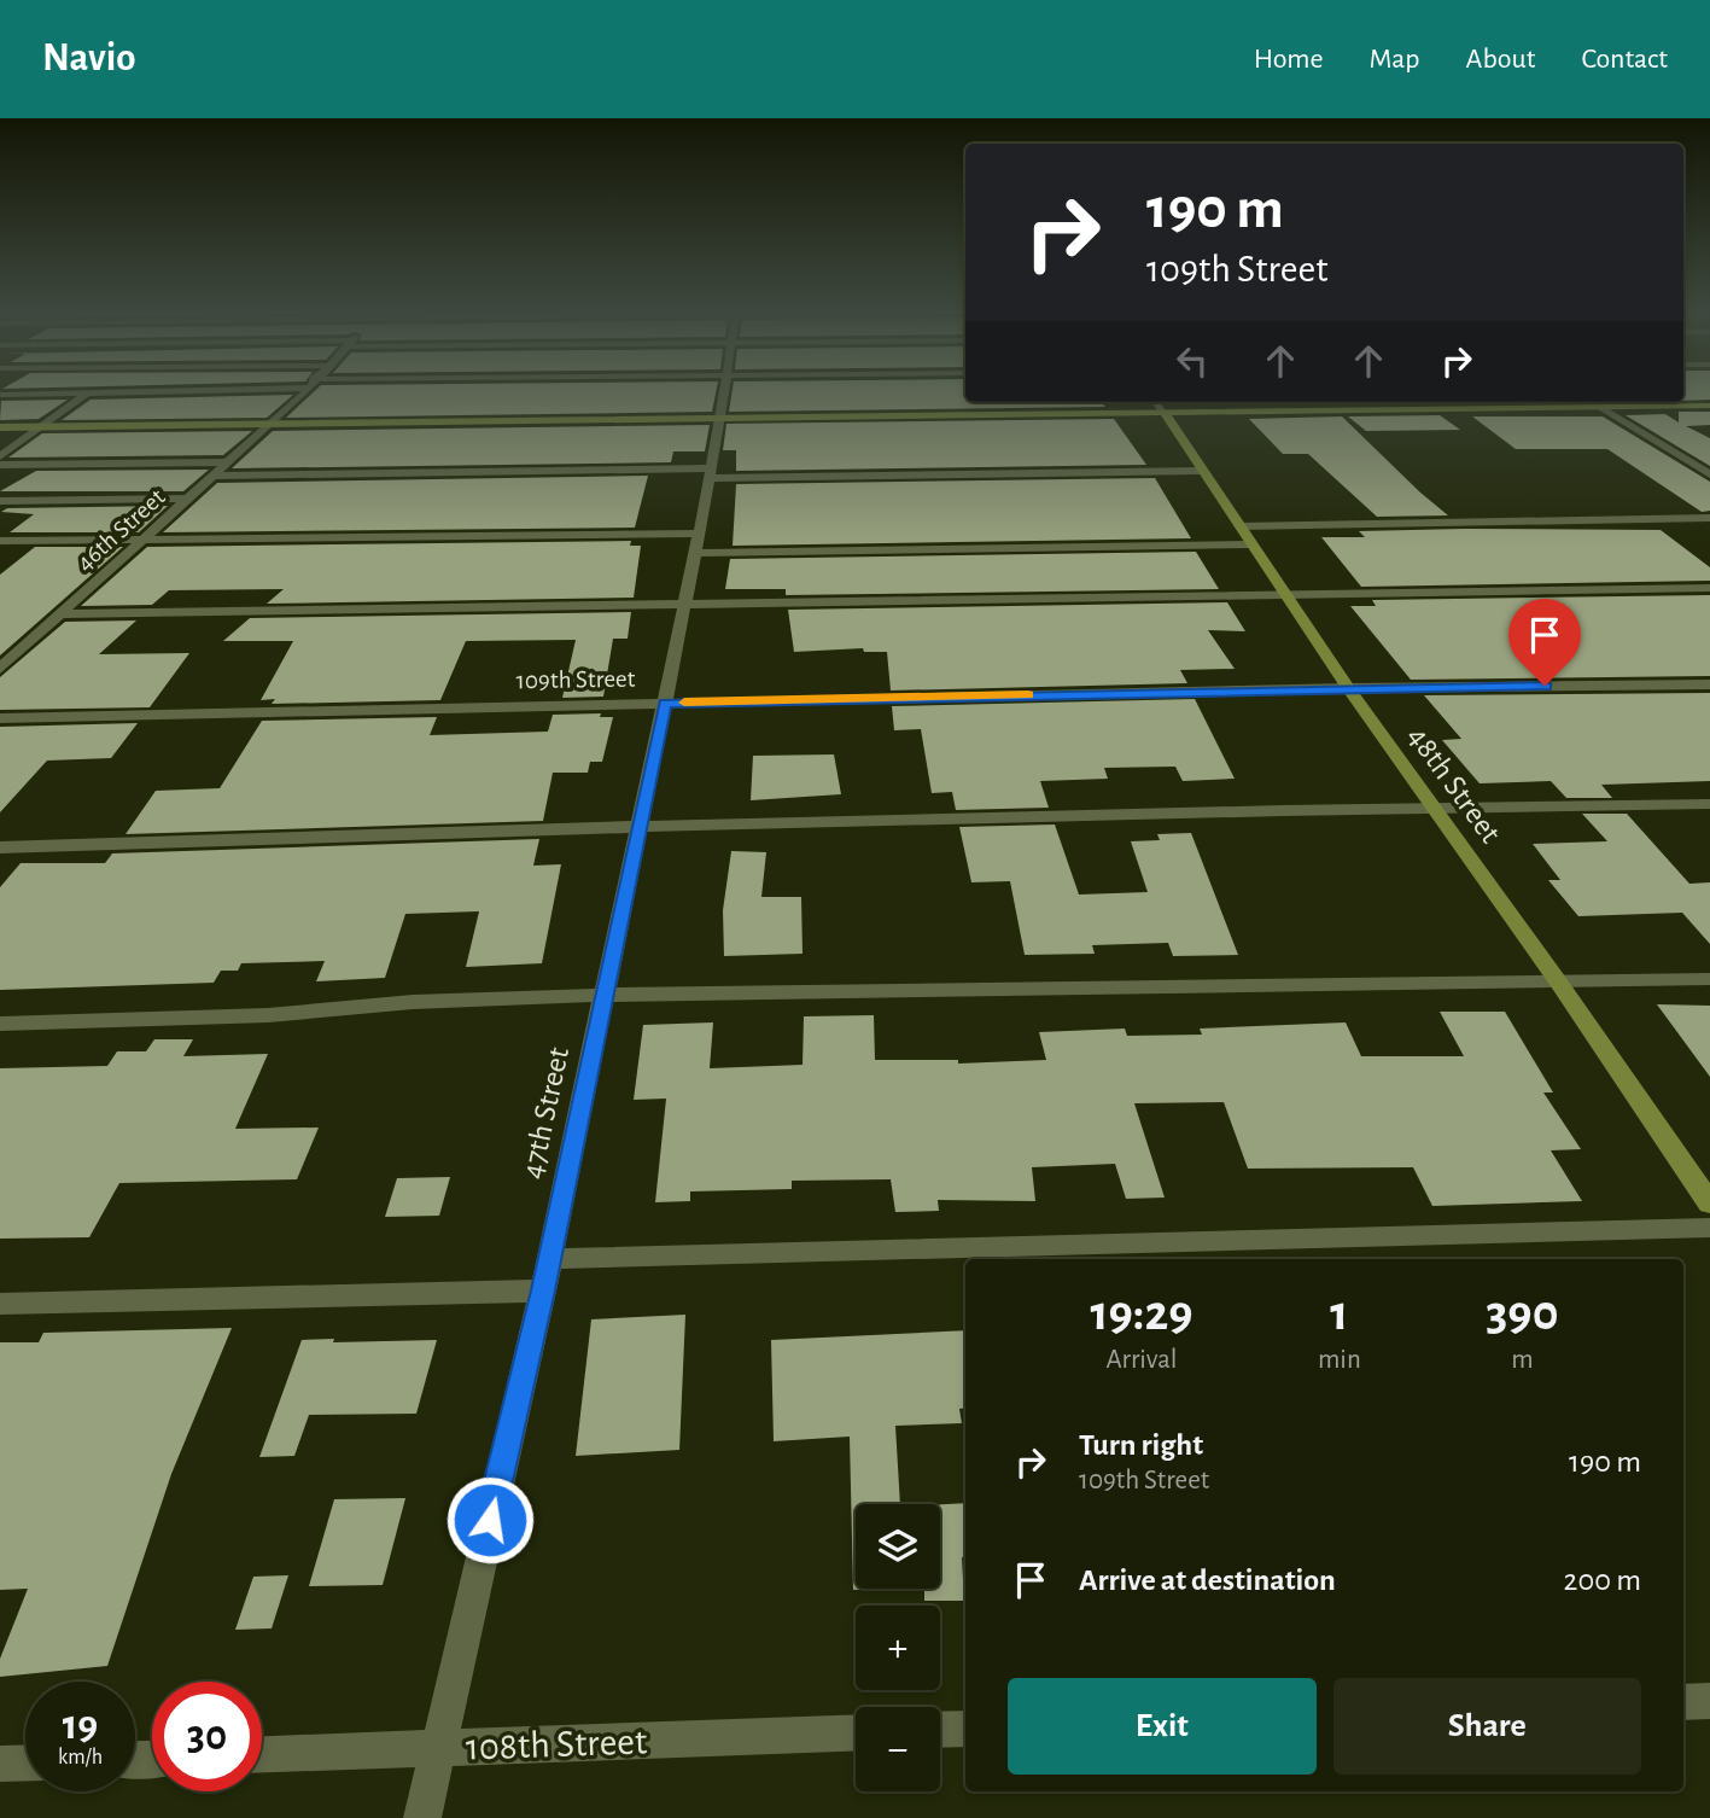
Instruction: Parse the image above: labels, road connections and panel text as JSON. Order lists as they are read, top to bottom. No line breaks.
{"streets":{"main road":["48th Street"],"street":["46th Street","109th Street","47th Street","108th Street"]},"crossings":[["109th Street","48th Street"],["109th Street","47th Street"],["47th Street","108th Street"]],"page":{"header":"Navio","nav":["Home","Map","About","Contact"],"turn":["190 m","109th Street"],"eta":["19:29","Arrival","1","min","390","m"],"list":[{"name":"Turn right","note":"109th Street","value":"190 m"},{"name":"Arrive at destination","value":"200 m"}],"map_buttons":["+","−"],"buttons":["Exit","Share"],"speed":"19 km/h","limit":"30"}}
